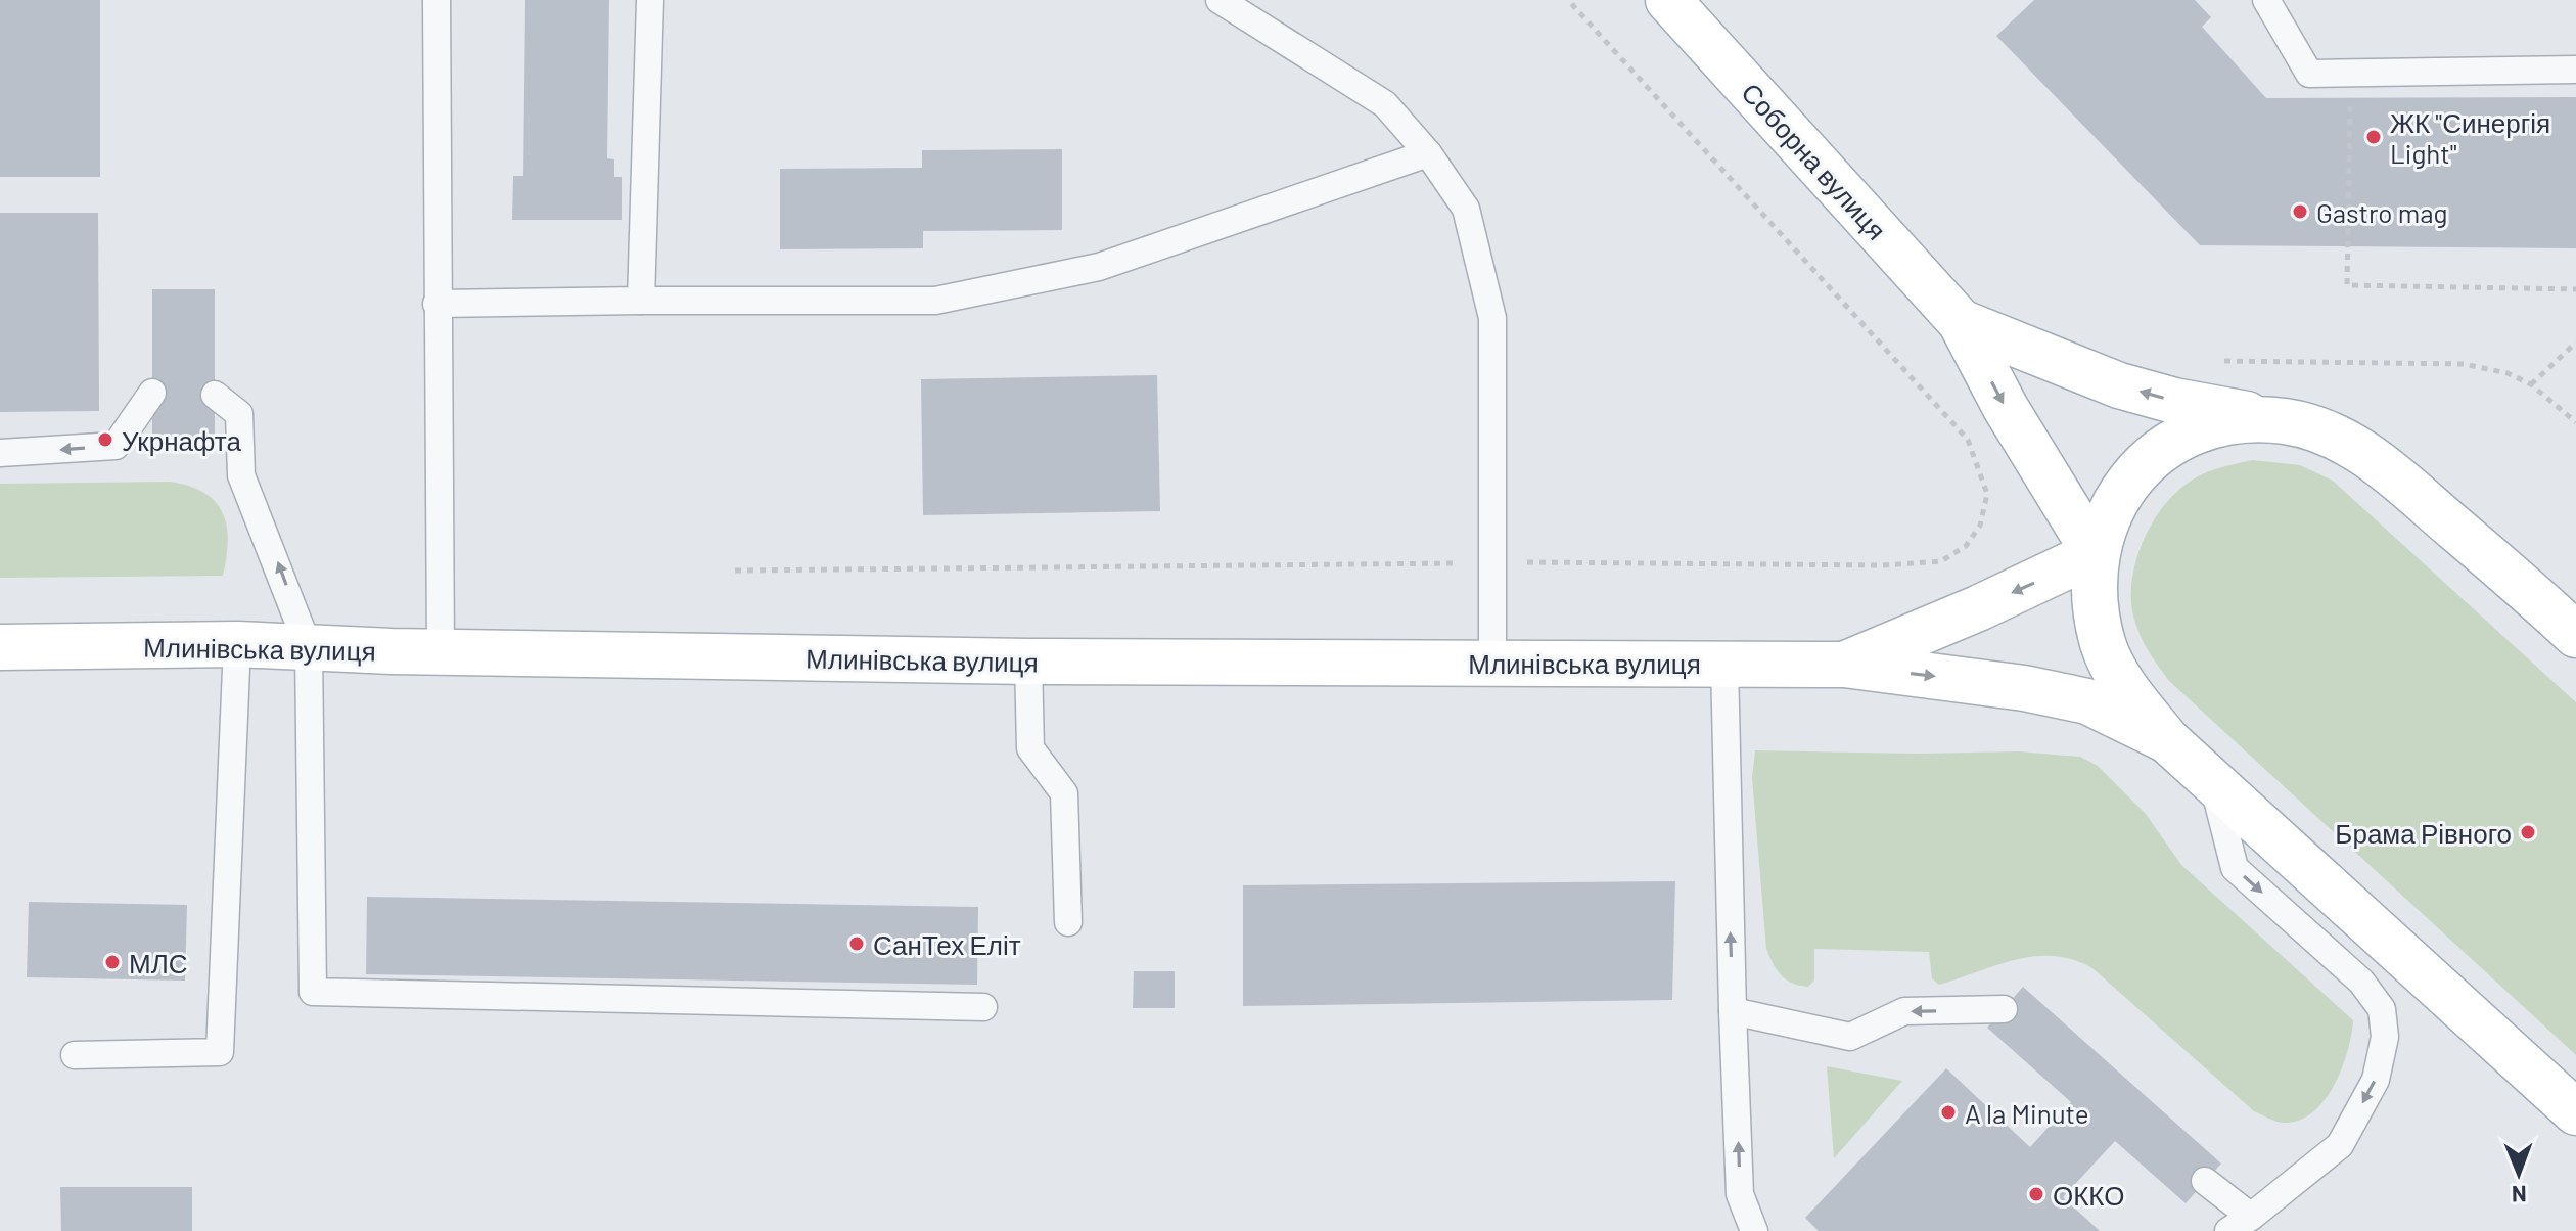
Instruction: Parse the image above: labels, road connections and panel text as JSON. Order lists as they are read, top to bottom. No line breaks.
{"streets":{"main road":["Соборна вулиця","Млинівська вулиця"]},"crossings":[["Соборна вулиця","Млинівська вулиця"]],"places":["ЖК \"Синергія Light\"","Gastro mag","Укрнафта","Брама Рівного","СанТех Еліт","МЛС","A la Minute","ОККО"],"north":"bottom"}
